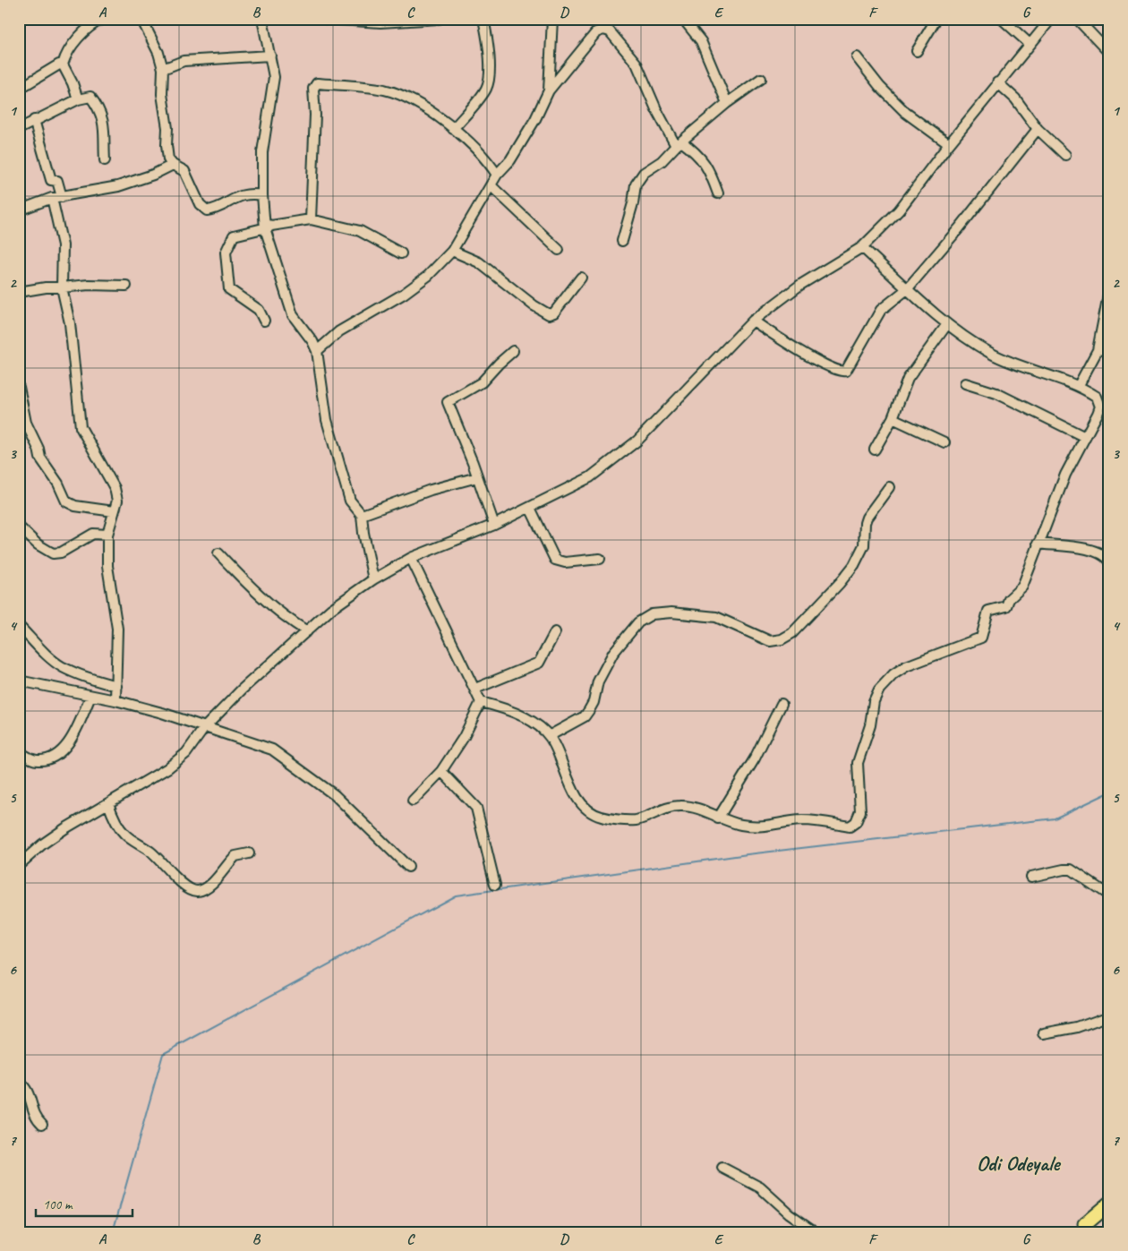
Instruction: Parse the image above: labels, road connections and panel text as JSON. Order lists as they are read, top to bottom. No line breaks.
{"districts":["Odi Odeyale"],"scale_bar":"100 m","grid":{"columns":["A","B","C","D","E","F","G"],"rows":["1","2","3","4","5","6","7"]}}
